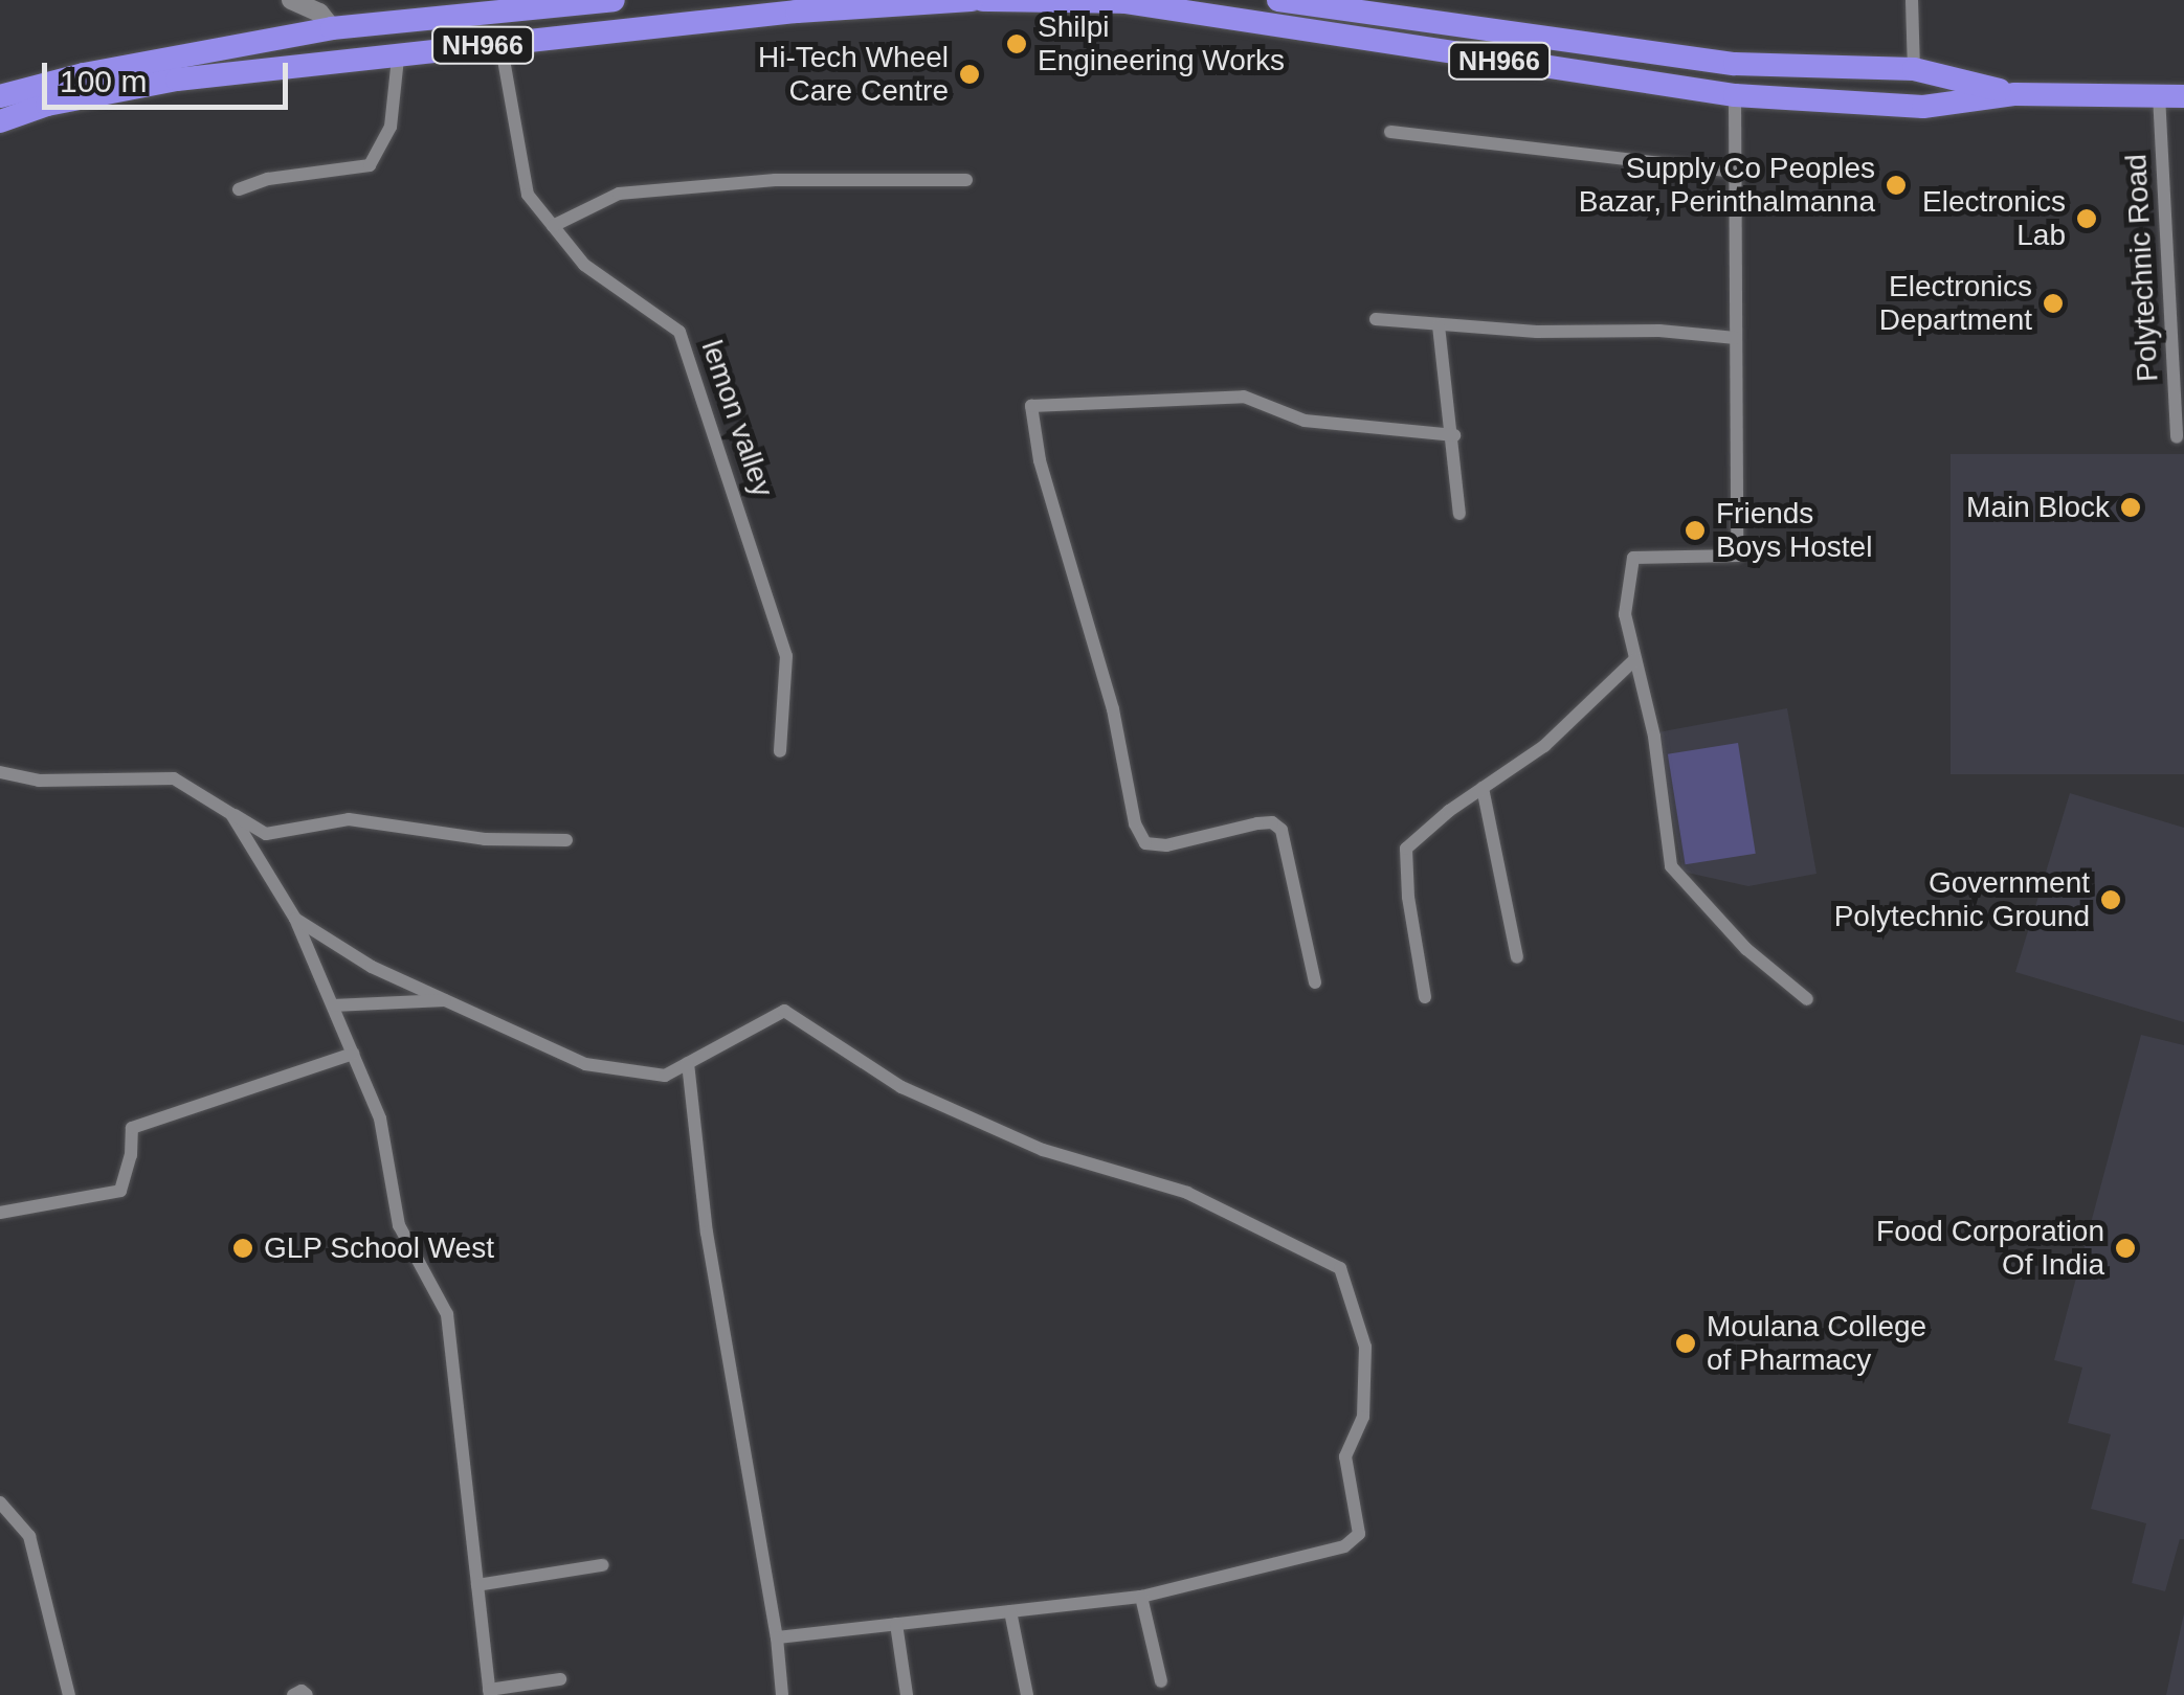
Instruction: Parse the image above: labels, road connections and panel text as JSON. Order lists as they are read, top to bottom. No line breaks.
{"streets":{"highway":["NH966"],"street":["Polytechnic Road","lemon valley"]},"crossings":[["NH966","Polytechnic Road"],["NH966","lemon valley"]],"places":["Shilpi Engineering Works","Hi-Tech Wheel Care Centre","Supply Co Peoples Bazar, Perinthalmanna","Electronics Lab","Electronics Department","Main Block","Friends Boys Hostel","Government Polytechnic Ground","GLP School West","Food Corporation Of India","Moulana College of Pharmacy"],"scale_bar":"100 m"}
